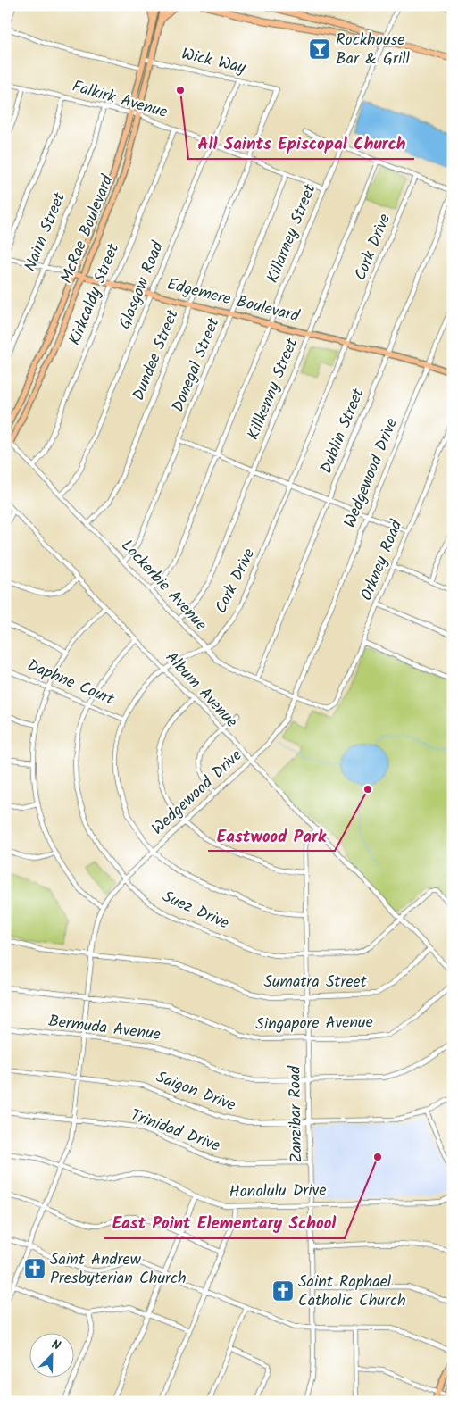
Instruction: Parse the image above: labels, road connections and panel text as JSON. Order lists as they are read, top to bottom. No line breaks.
{"streets":{"main road":["McRae Boulevard","Edgemere Boulevard"],"street":["Wick Way","Falkirk Avenue","Nairn Street","Killarney Street","Cork Drive","Glasgow Road","Kirkcaldy Street","Dundee Street","Donegal Street","Killkenny Street","Dublin Street","Wedgewood Drive","Orkney Road","Lockerbie Avenue","Daphne Court","Album Avenue","Suez Drive","Sumatra Street","Singapore Avenue","Bermuda Avenue","Saigon Drive","Zanzibar Road","Trinidad Drive","Honolulu Drive"]},"crossings":[["Wick Way","McRae Boulevard"],["Wick Way","Glasgow Road"],["Wick Way","Dundee Street"],["Falkirk Avenue","McRae Boulevard"],["Falkirk Avenue","Nairn Street"],["Falkirk Avenue","Killarney Street"],["Falkirk Avenue","Glasgow Road"],["Falkirk Avenue","Kirkcaldy Street"],["Falkirk Avenue","Dundee Street"],["Falkirk Avenue","Donegal Street"],["McRae Boulevard","Edgemere Boulevard"],["McRae Boulevard","Lockerbie Avenue"],["Nairn Street","Edgemere Boulevard"],["Killarney Street","Edgemere Boulevard"],["Killarney Street","Lockerbie Avenue"],["Cork Drive","Edgemere Boulevard"],["Cork Drive","Wedgewood Drive"],["Cork Drive","Lockerbie Avenue"],["Cork Drive","Daphne Court"],["Cork Drive","Album Avenue"],["Cork Drive","Zanzibar Road"],["Glasgow Road","Edgemere Boulevard"],["Glasgow Road","Lockerbie Avenue"],["Kirkcaldy Street","Edgemere Boulevard"],["Kirkcaldy Street","Lockerbie Avenue"],["Edgemere Boulevard","Dundee Street"],["Edgemere Boulevard","Donegal Street"],["Edgemere Boulevard","Killkenny Street"],["Edgemere Boulevard","Dublin Street"],["Edgemere Boulevard","Wedgewood Drive"],["Dundee Street","Lockerbie Avenue"],["Donegal Street","Lockerbie Avenue"],["Killkenny Street","Lockerbie Avenue"],["Dublin Street","Lockerbie Avenue"],["Wedgewood Drive","Lockerbie Avenue"],["Wedgewood Drive","Album Avenue"],["Wedgewood Drive","Suez Drive"],["Wedgewood Drive","Sumatra Street"],["Wedgewood Drive","Singapore Avenue"],["Wedgewood Drive","Bermuda Avenue"],["Wedgewood Drive","Saigon Drive"],["Wedgewood Drive","Trinidad Drive"],["Wedgewood Drive","Honolulu Drive"],["Orkney Road","Lockerbie Avenue"],["Daphne Court","Suez Drive"],["Album Avenue","Suez Drive"],["Album Avenue","Sumatra Street"],["Album Avenue","Zanzibar Road"],["Suez Drive","Zanzibar Road"],["Sumatra Street","Zanzibar Road"],["Singapore Avenue","Zanzibar Road"],["Bermuda Avenue","Zanzibar Road"],["Saigon Drive","Zanzibar Road"],["Zanzibar Road","Trinidad Drive"],["Zanzibar Road","Honolulu Drive"]],"places":{"bar":["Rockhouse Bar & Grill"],"other":["All Saints Episcopal Church","Eastwood Park","East Point Elementary School"],"church":["Saint Andrew Presbyterian Church","Saint Raphael Catholic Church"]},"north":"top right"}
